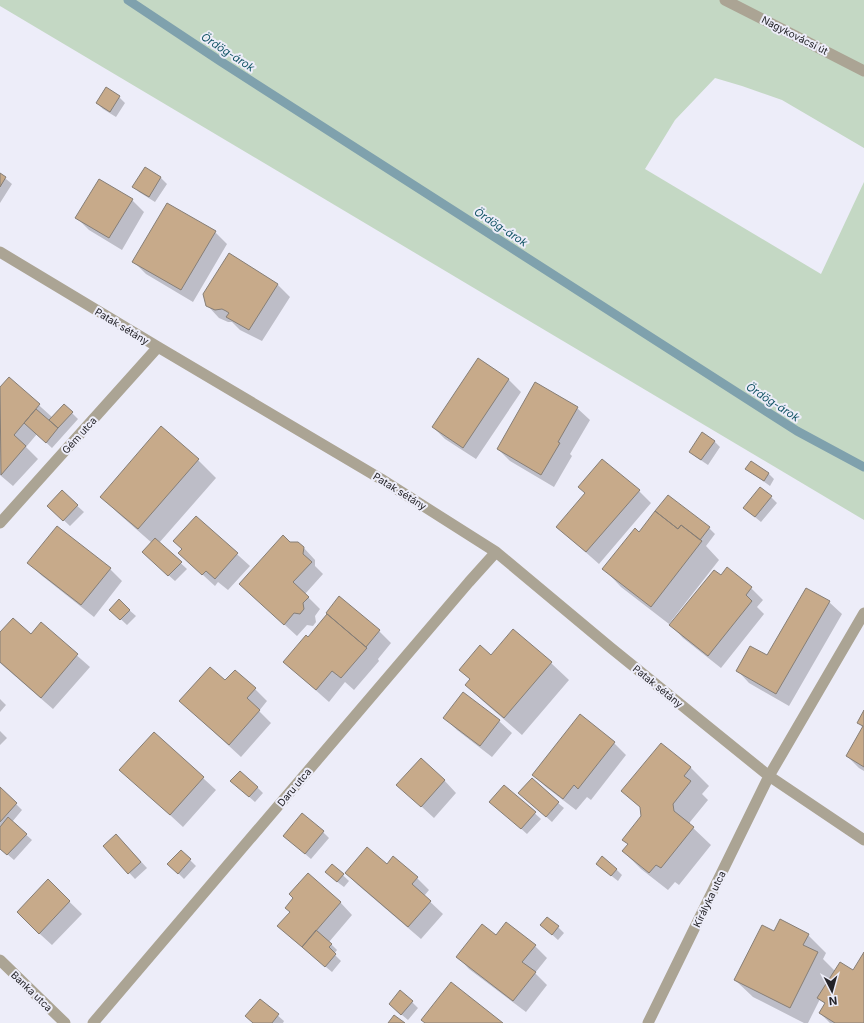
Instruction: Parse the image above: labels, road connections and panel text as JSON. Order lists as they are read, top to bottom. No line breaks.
{"streets":{"street":["Nagykovácsi út","Patak sétány","Gém utca","Daru utca","Királyka utca","Banka utca"]},"crossings":[["Patak sétány","Gém utca"],["Patak sétány","Daru utca"],["Patak sétány","Királyka utca"]],"water":["Ördög-árok"],"north":"bottom"}
